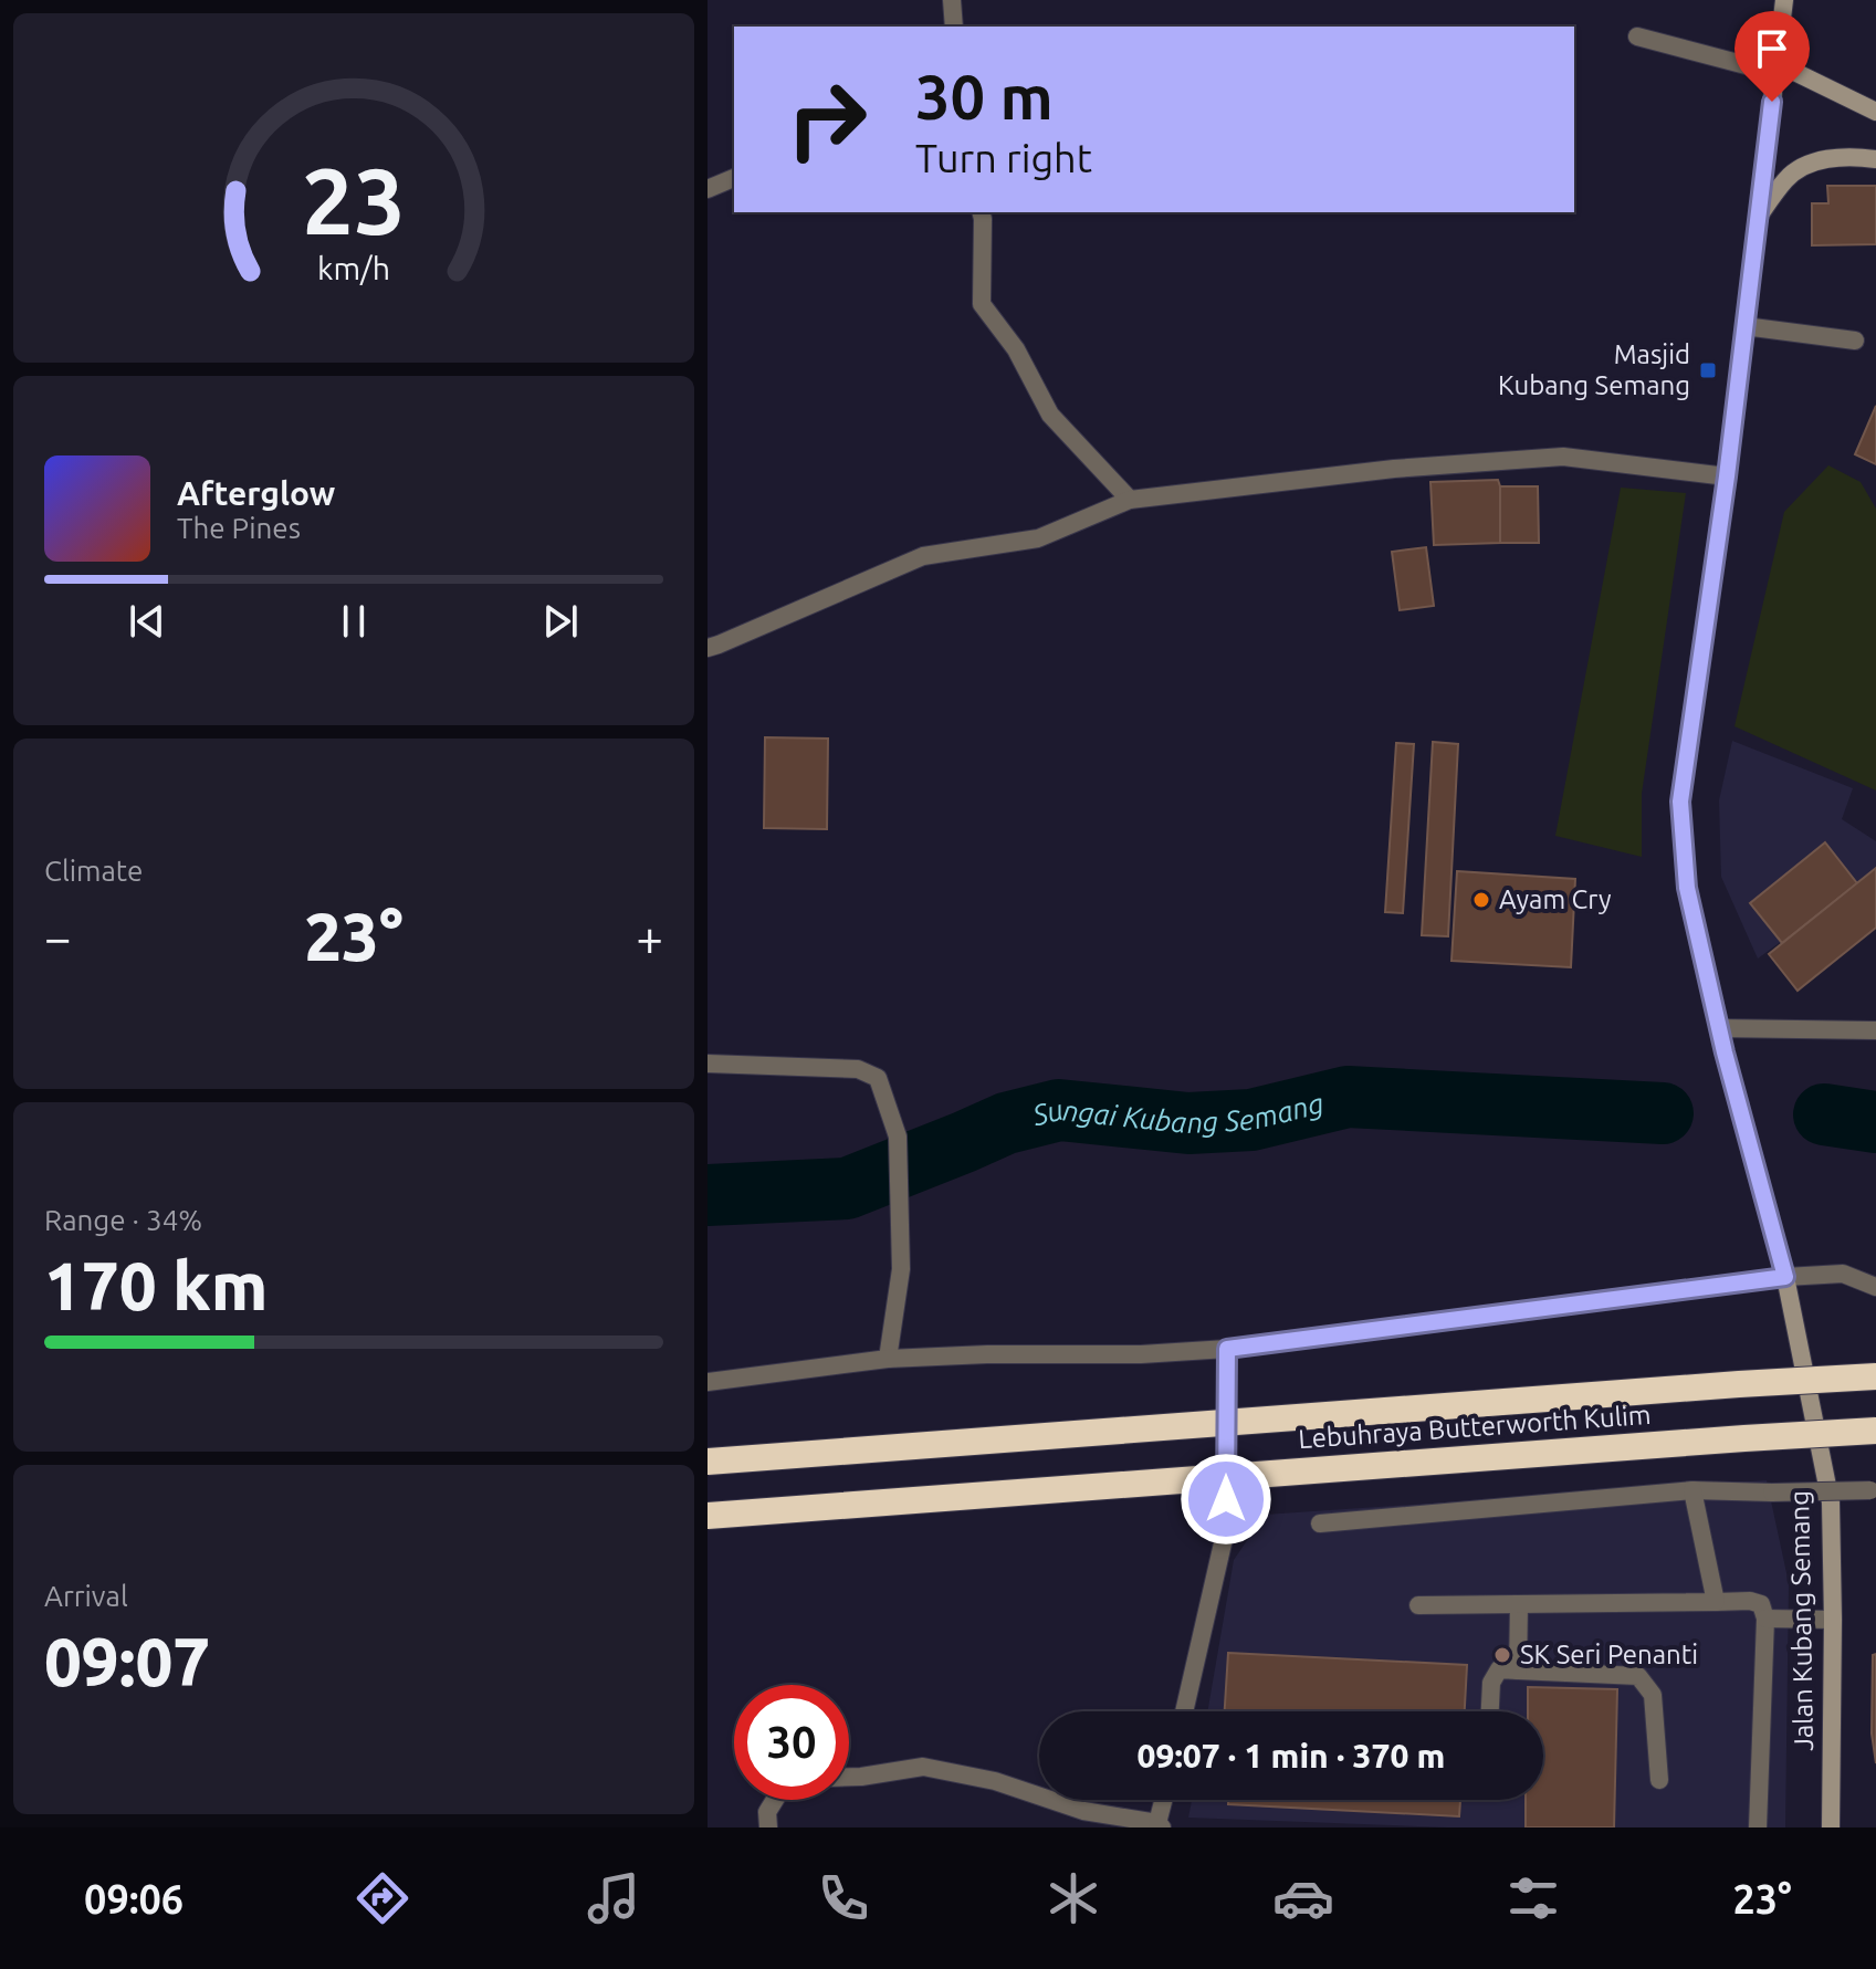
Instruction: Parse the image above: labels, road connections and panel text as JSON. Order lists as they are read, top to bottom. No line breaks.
{"streets":{"highway":["Lebuhraya Butterworth Kulim"],"main road":["Jalan Kubang Semang"]},"water":["Sungai Kubang Semang"],"places":{"transit":["Masjid Kubang Semang"],"other":["Ayam Cry","SK Seri Penanti"]},"page":{"turn":["30 m","Turn right"],"song":["Afterglow","The Pines"],"tile":["Climate",["Range · 34%","170 km"],["Arrival","09:07"]],"heat":["−","23°","+"],"limit":"30","trip":"09:07 · 1 min · 370 m","tabs":["09:06","23°"],"gauge":["23","km/h"]}}
